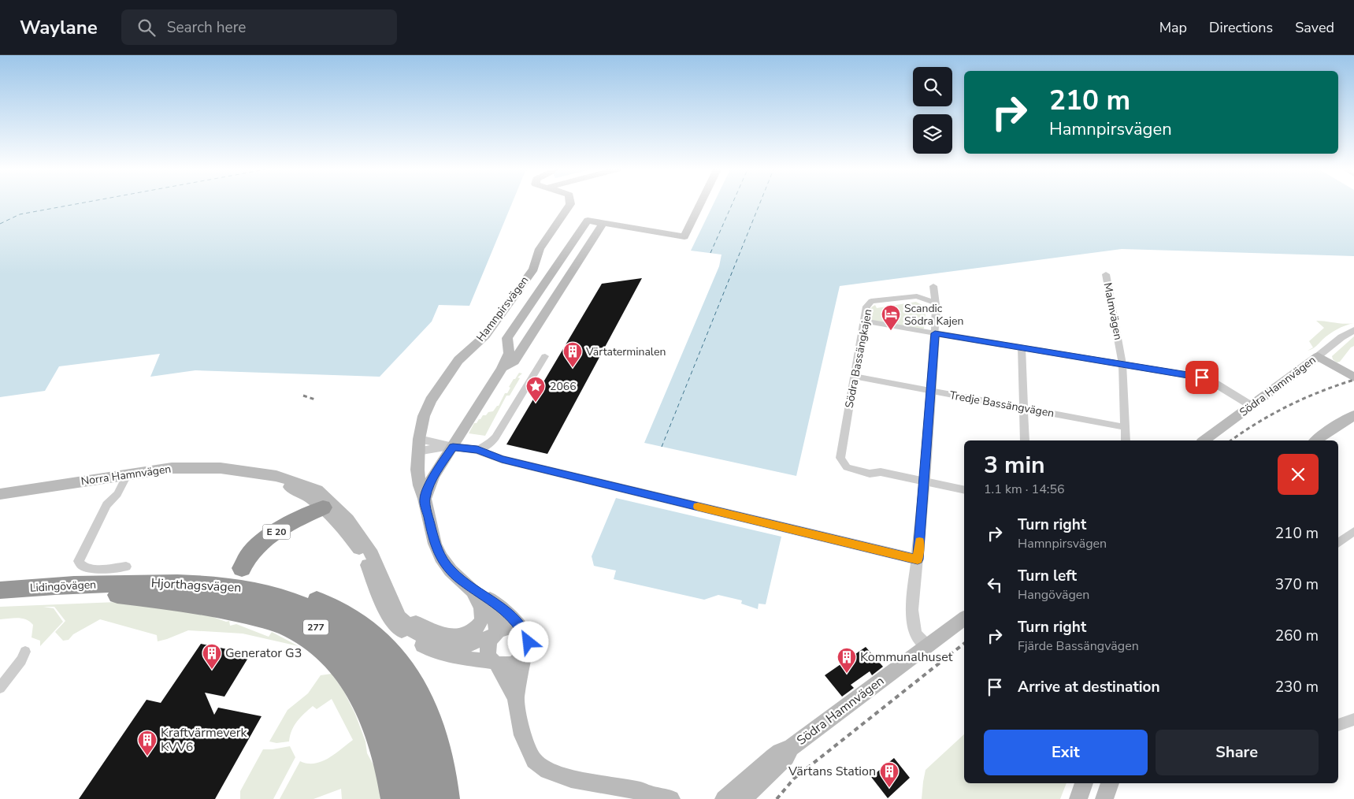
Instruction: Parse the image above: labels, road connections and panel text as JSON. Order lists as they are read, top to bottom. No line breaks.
{"streets":{"highway":["E 20","Hjorthagsvägen","Lidingövägen","277"],"main road":["Hamnpirsvägen","Södra Hamnvägen","Norra Hamnvägen"],"street":["Malmvägen","Södra Bassängkajen","Tredje Bassängvägen"]},"crossings":[["Hamnpirsvägen","Norra Hamnvägen"],["Malmvägen","Tredje Bassängvägen"],["Södra Bassängkajen","Tredje Bassängvägen"],["Norra Hamnvägen","E 20"],["Hjorthagsvägen","Lidingövägen"]],"places":{"hotel":["Scandic Södra Kajen"],"building":["Värtaterminalen","Generator G3","Kommunalhuset","Kraftvärmeverk KVV6","Värtans Station"],"place":["2066"]},"page":{"header":"Waylane","search":"Search here","nav":["Map","Directions","Saved"],"turn":["210 m","Hamnpirsvägen"],"heading":["3 min","1.1 km · 14:56"],"list":[{"name":"Turn right","note":"Hamnpirsvägen","value":"210 m"},{"name":"Turn left","note":"Hangövägen","value":"370 m"},{"name":"Turn right","note":"Fjärde Bassängvägen","value":"260 m"},{"name":"Arrive at destination","value":"230 m"}],"buttons":["Exit","Share"]}}
